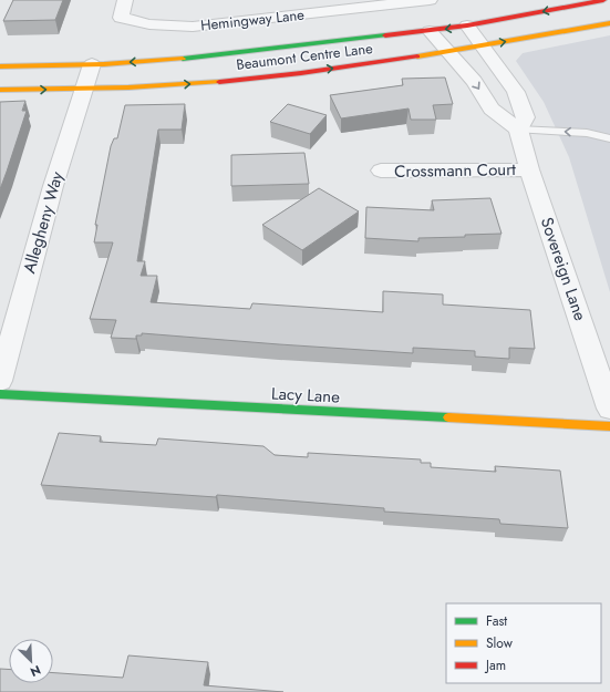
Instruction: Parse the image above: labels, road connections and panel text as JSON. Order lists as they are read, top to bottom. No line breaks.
{"streets":{"street":["Hemingway Lane","Beaumont Centre Lane","Crossmann Court","Allegheny Way","Sovereign Lane","Lacy Lane"]},"crossings":[["Beaumont Centre Lane","Allegheny Way"],["Crossmann Court","Sovereign Lane"]],"legend":["Fast","Slow","Jam"],"north":"bottom right"}
